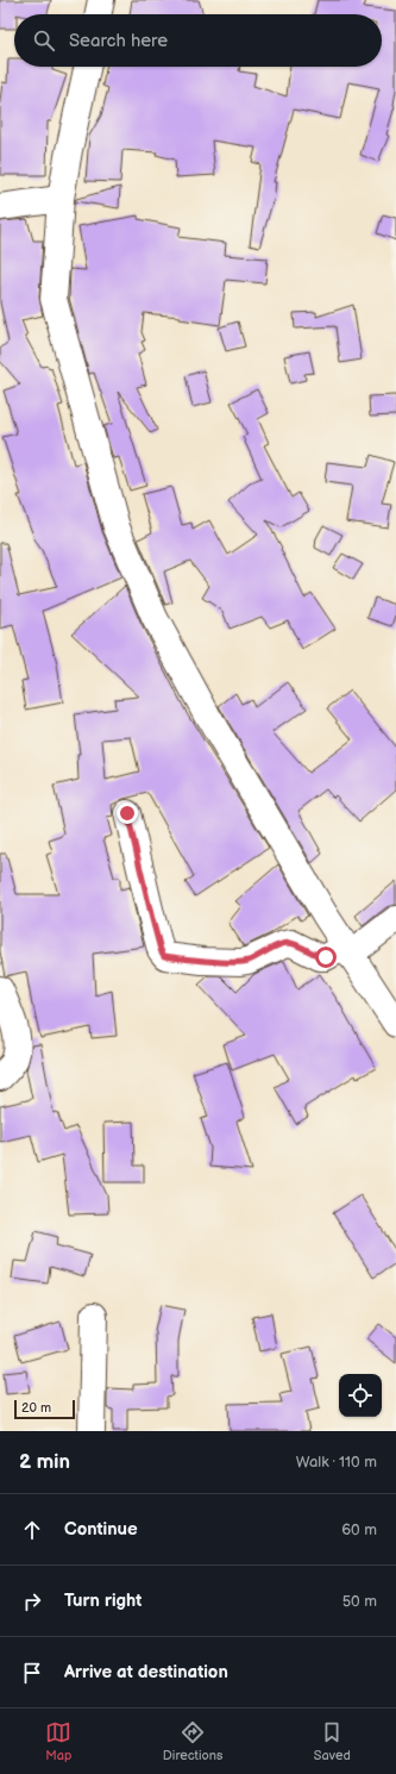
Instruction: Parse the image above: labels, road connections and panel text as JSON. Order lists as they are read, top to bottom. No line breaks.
{"scale_bar":"20 m","page":{"search":"Search here","scale":"20 m","heading":["2 min","Walk · 110 m"],"list":[["Continue","60 m"],["Turn right","50 m"],"Arrive at destination"],"nav":["Map","Directions","Saved"]}}
